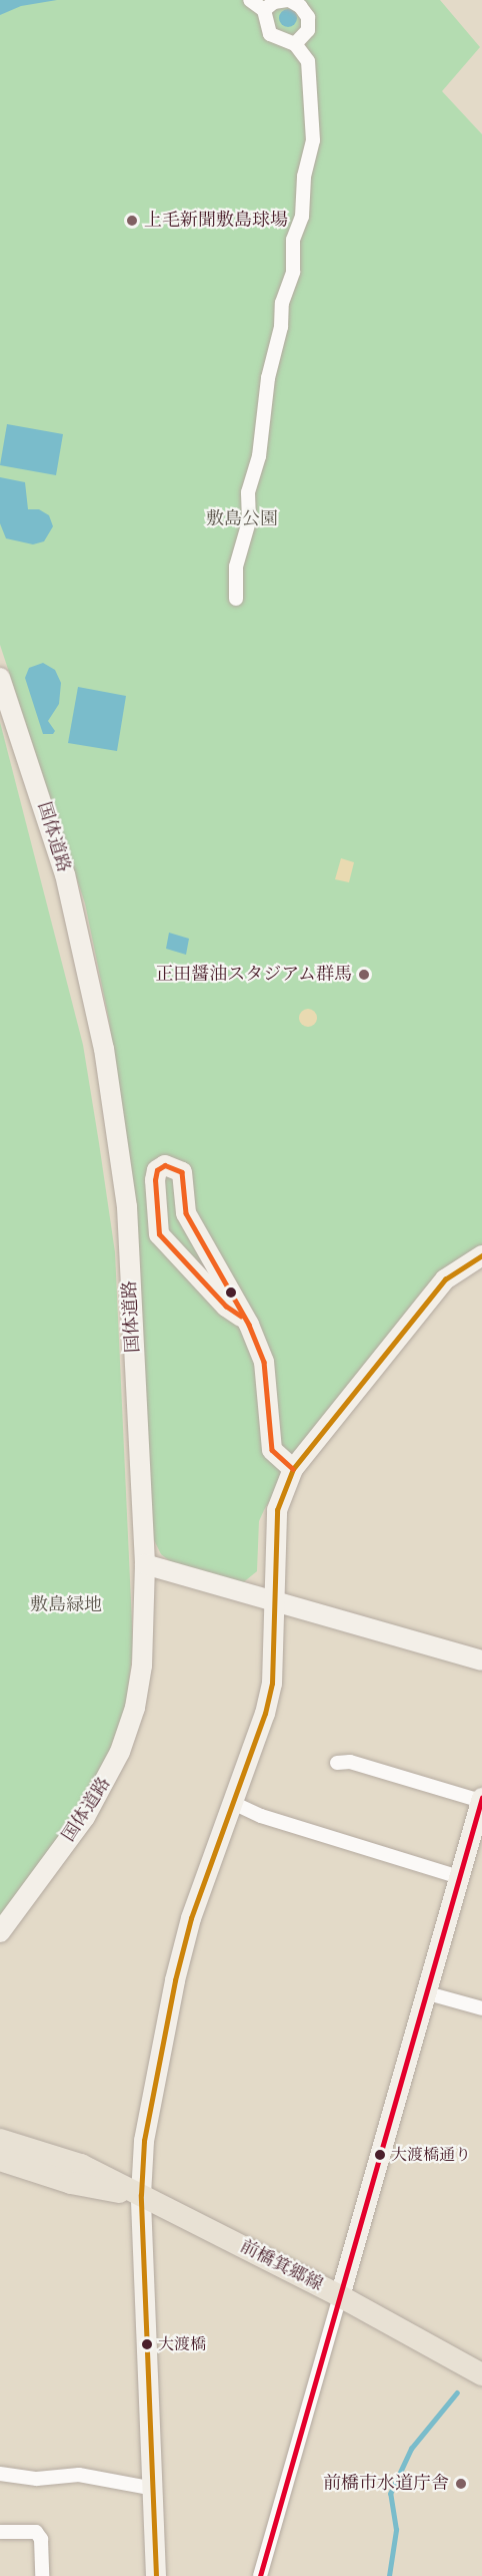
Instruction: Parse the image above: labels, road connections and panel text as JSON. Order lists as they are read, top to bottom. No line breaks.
{"streets":{"main road":["前橋箕郷線"],"street":["国体道路"]},"parks":["敷島公園","敷島緑地"],"places":["上毛新聞敷島球場","正田醤油スタジアム群馬","大渡橋通り","大渡橋","前橋市水道庁舎"]}
